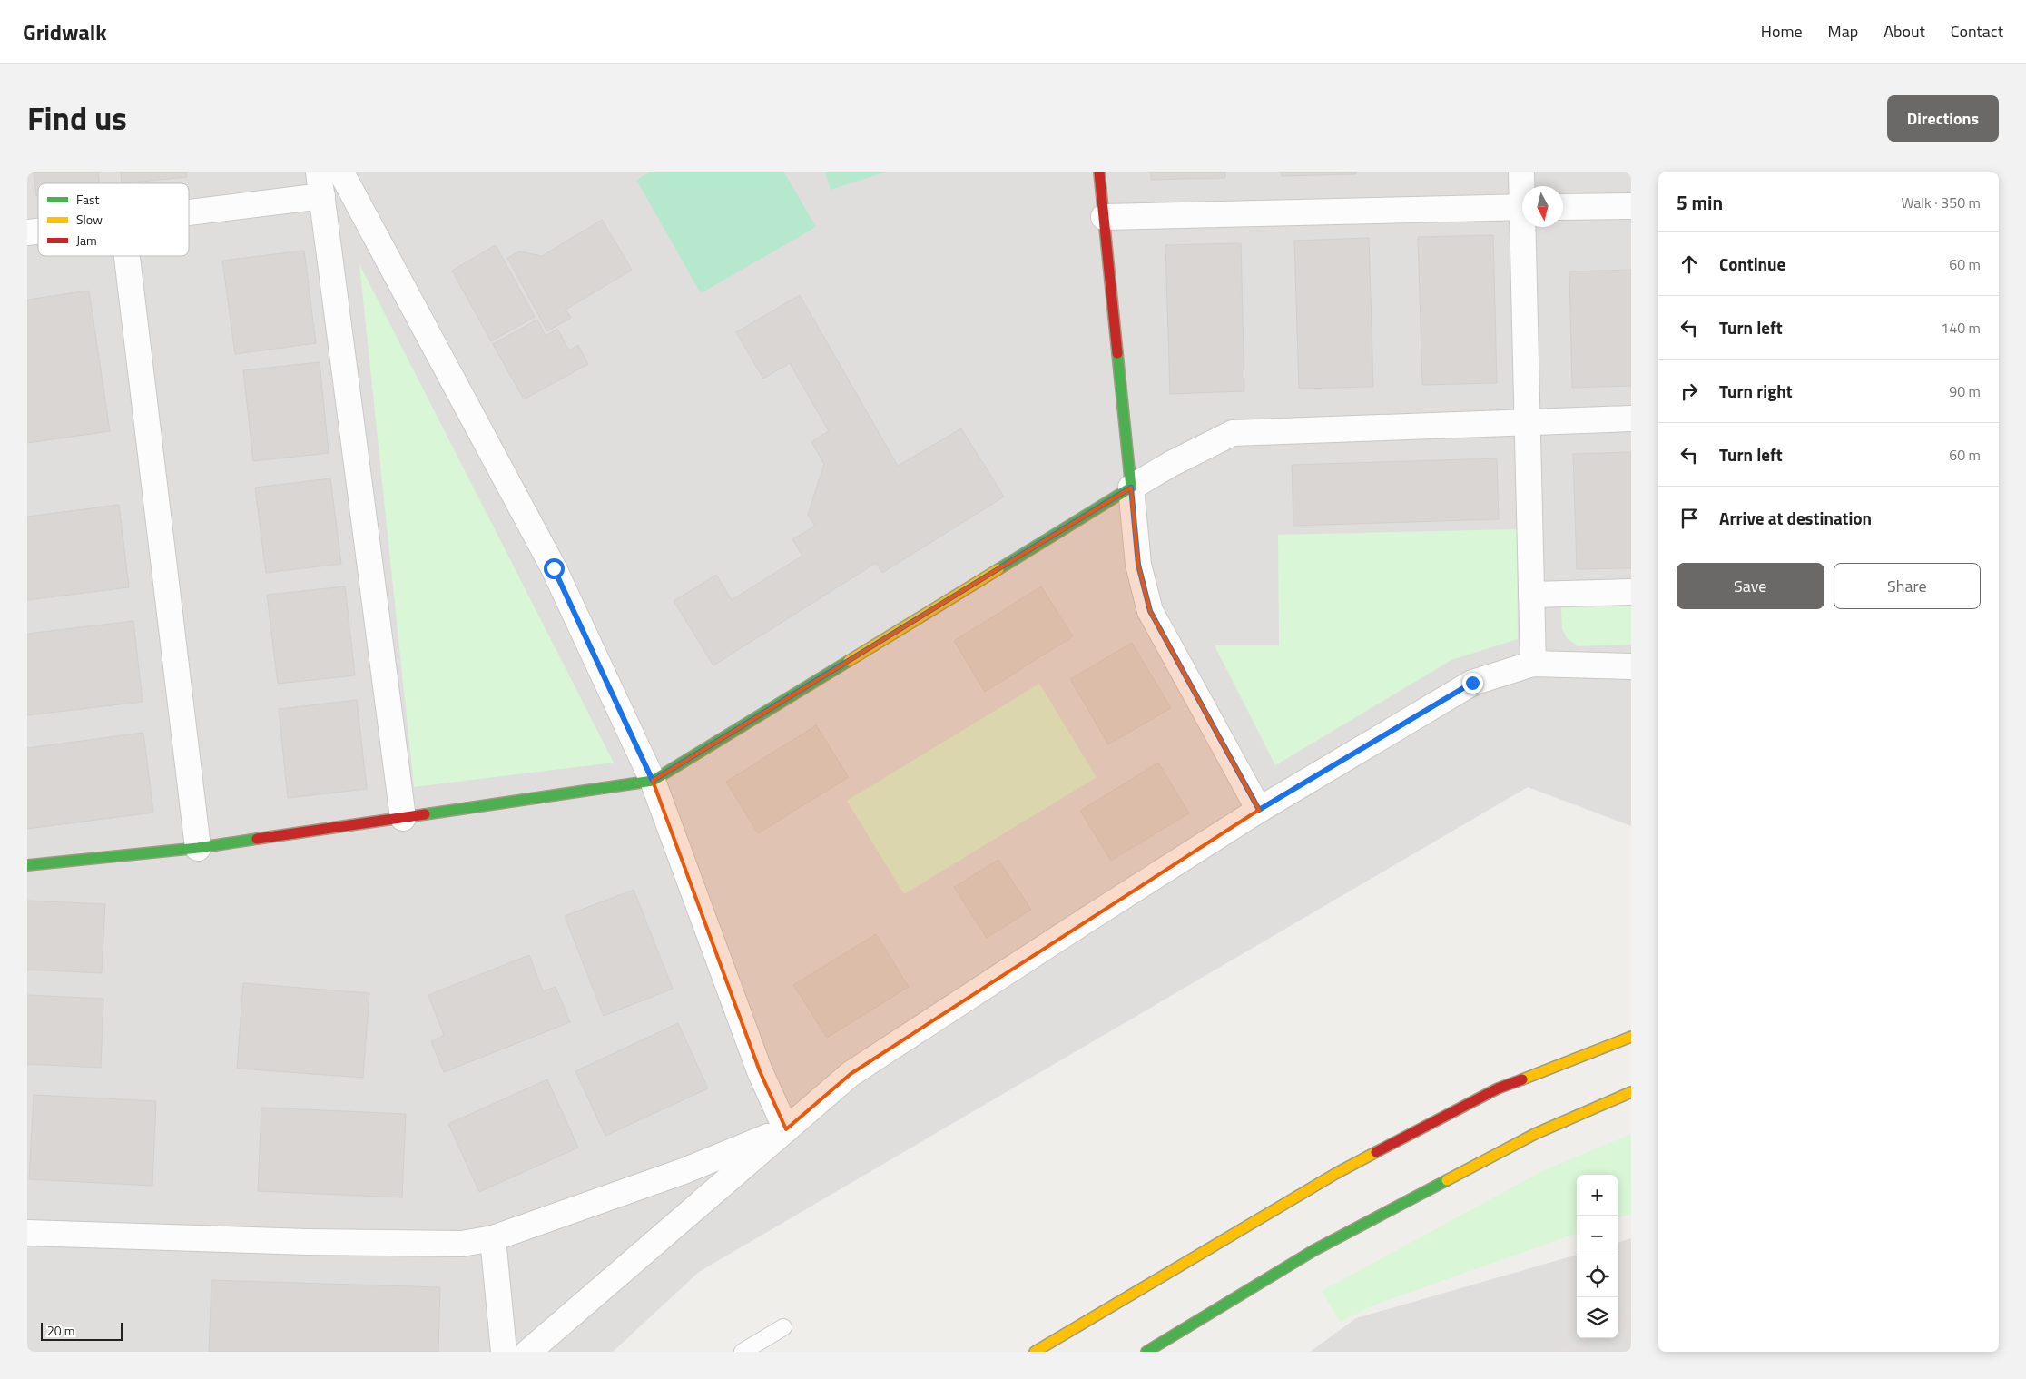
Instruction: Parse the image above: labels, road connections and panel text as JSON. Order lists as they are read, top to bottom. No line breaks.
{"legend":["Fast","Slow","Jam"],"scale_bar":"20 m","north":"bottom","page":{"header":"Gridwalk","nav":["Home","Map","About","Contact"],"title":"Find us","buttons":["Directions",["Save","Share"]],"heading":["5 min","Walk · 350 m"],"list":[["Continue","60 m"],["Turn left","140 m"],["Turn right","90 m"],["Turn left","60 m"],"Arrive at destination"],"map_buttons":["+","−"],"scale":"20 m"}}
